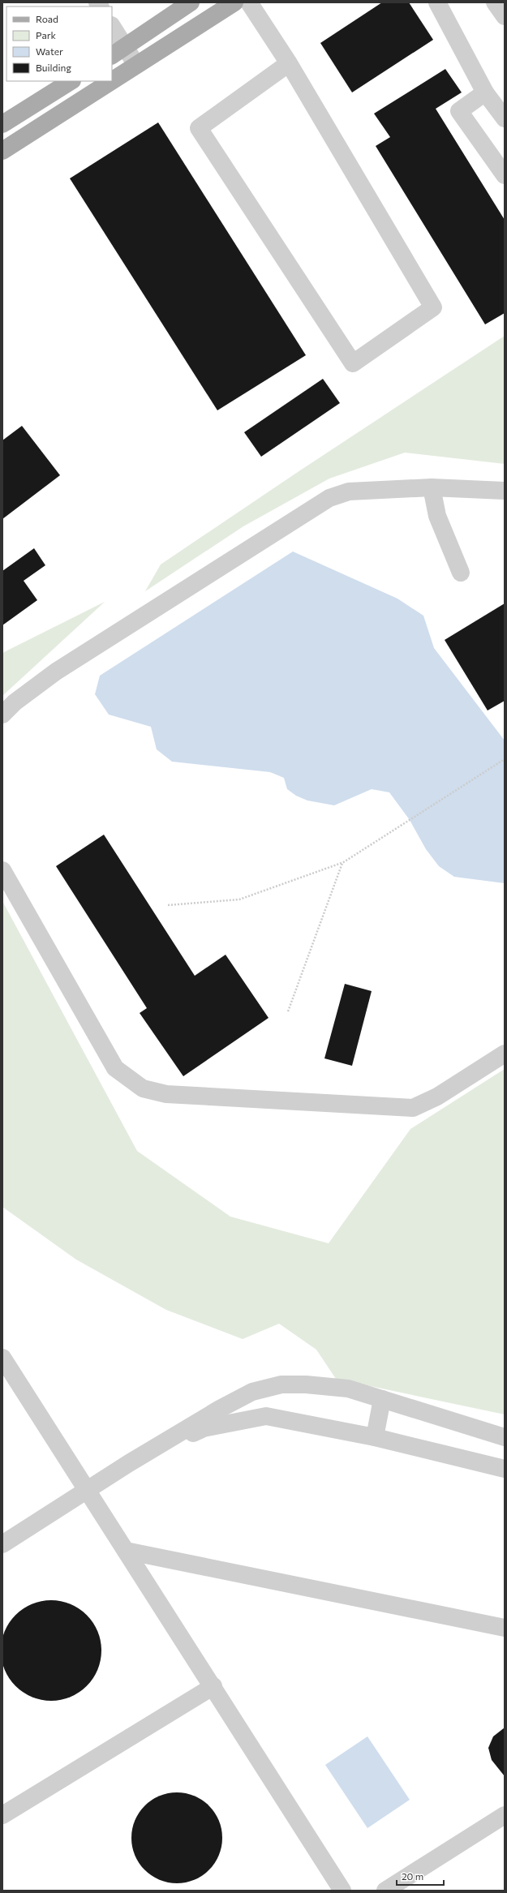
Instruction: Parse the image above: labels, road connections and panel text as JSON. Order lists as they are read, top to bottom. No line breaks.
{"legend":["Road","Park","Water","Building"],"scale_bar":"20 m"}
